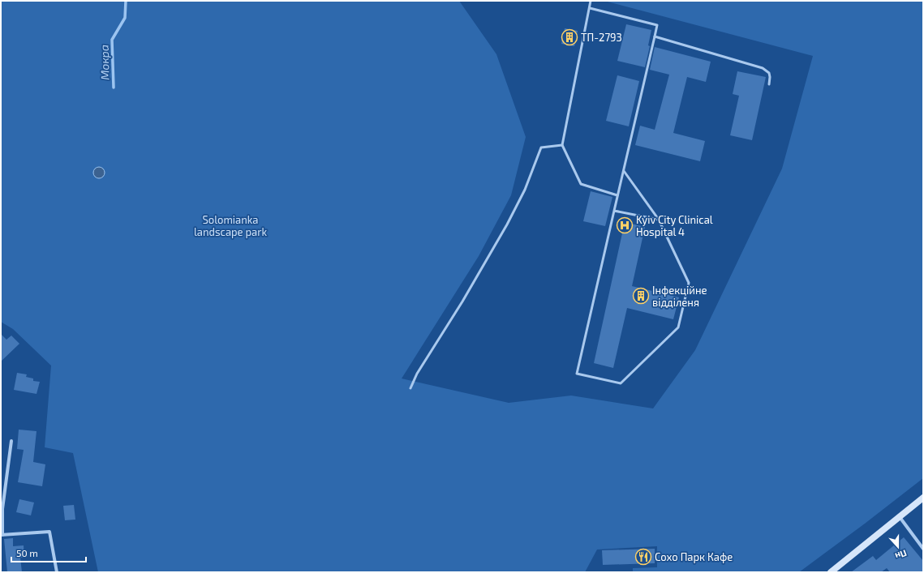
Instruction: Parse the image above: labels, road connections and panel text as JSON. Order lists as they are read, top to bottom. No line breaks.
{"water":["Мокра"],"parks":["Solomianka landscape park"],"places":{"building":["ТП-2793","Інфекційне відділеня"],"hospital":["Kyiv City Clinical Hospital 4"],"restaurant":["Сохо Парк Кафе"]},"scale_bar":"50 m","north":"bottom"}
